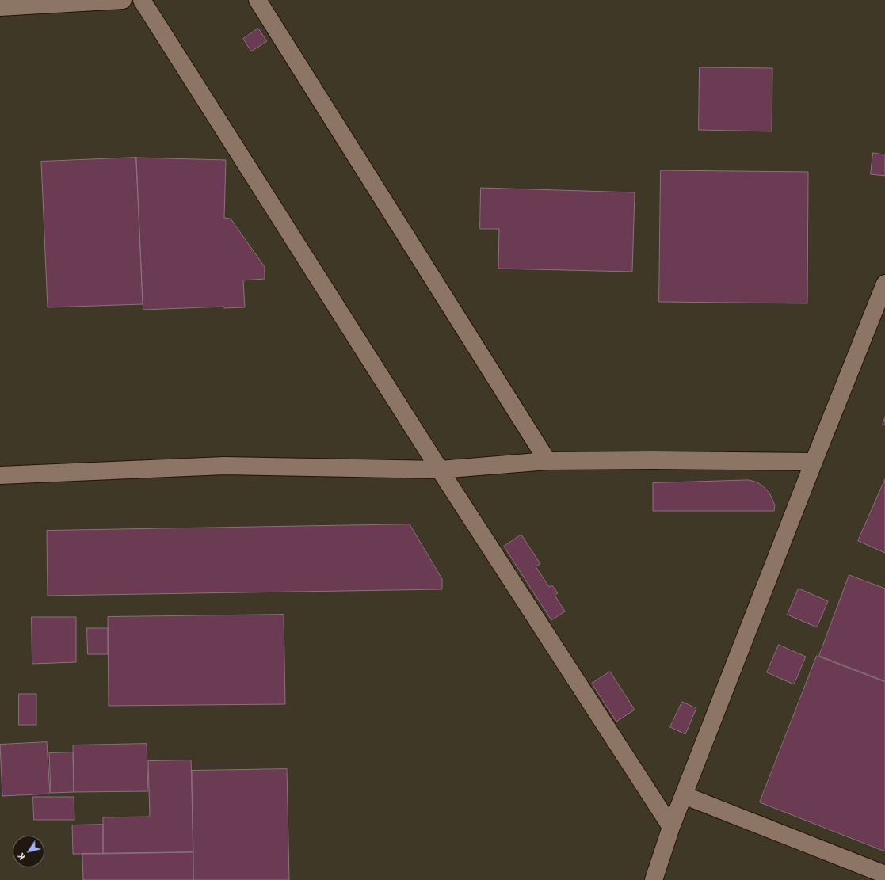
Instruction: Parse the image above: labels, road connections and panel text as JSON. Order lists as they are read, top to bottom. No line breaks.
{"north":"bottom left"}
